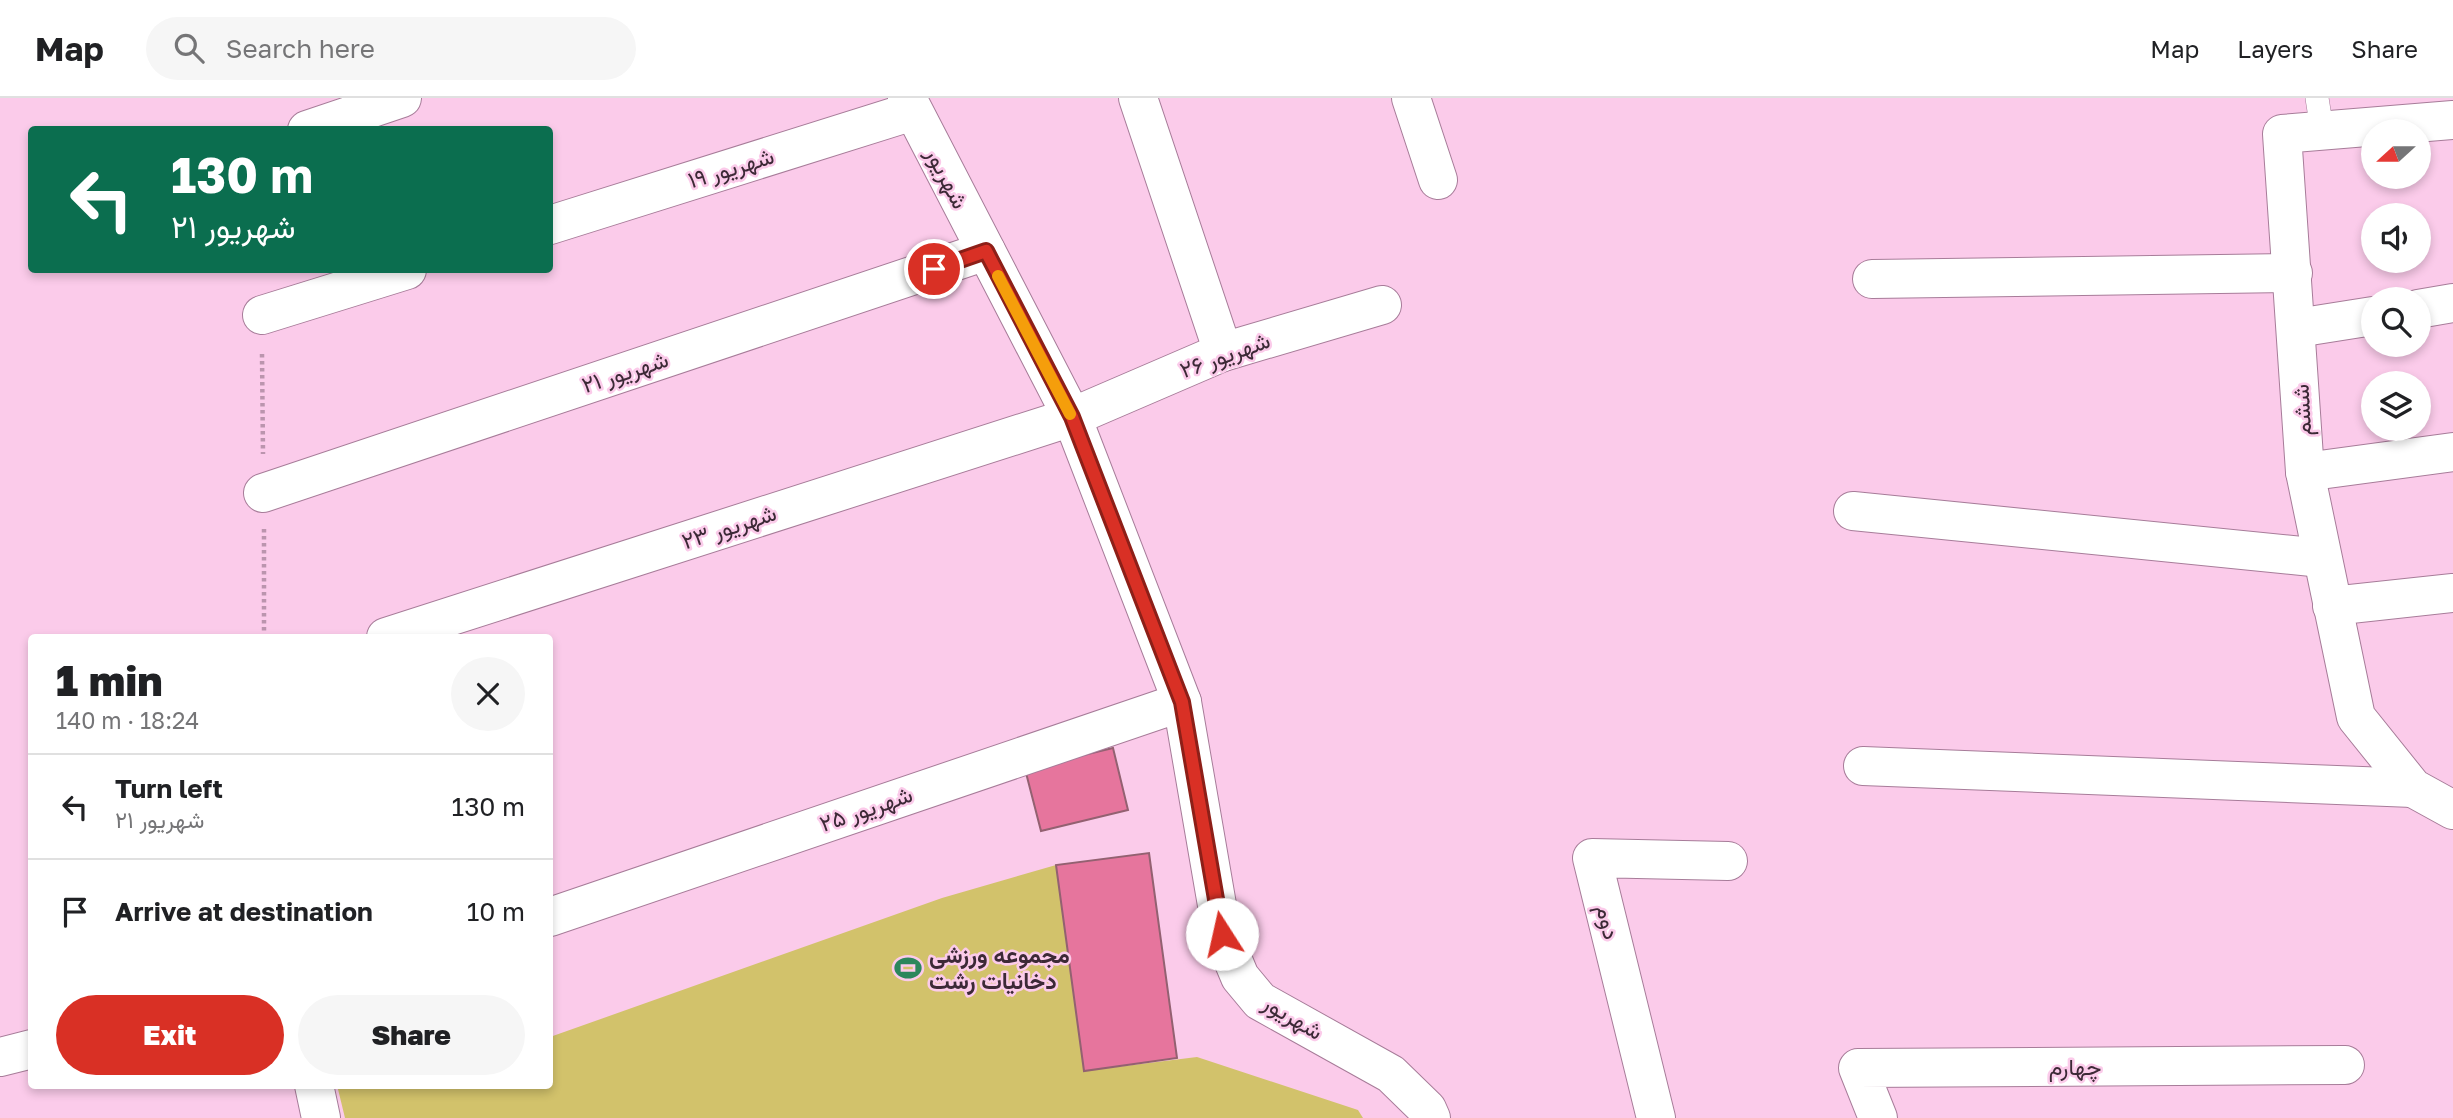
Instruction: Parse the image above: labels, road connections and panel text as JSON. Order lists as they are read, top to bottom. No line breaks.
{"streets":{"street":["شهریور ۱۹","شهریور","شهریور ۲۶","شهریور ۲۱","ششم","شهریور ۲۳","شهریور ۲۵","دوم","چهارم"]},"crossings":[["شهریور ۱۹","شهریور"],["شهریور","شهریور ۲۶"],["شهریور","شهریور ۲۱"],["شهریور","شهریور ۲۳"],["شهریور","شهریور ۲۵"],["شهریور ۲۶","شهریور ۲۳"]],"places":{"sports":["مجموعه ورزشی دخانیات رشت"]},"north":"left","page":{"header":"Map","search":"Search here","nav":["Map","Layers","Share"],"turn":["130 m","شهریور ۲۱"],"heading":["1 min","140 m · 18:24"],"list":[{"name":"Turn left","note":"شهریور ۲۱","value":"130 m"},{"name":"Arrive at destination","value":"10 m"}],"buttons":["Exit","Share"]}}
